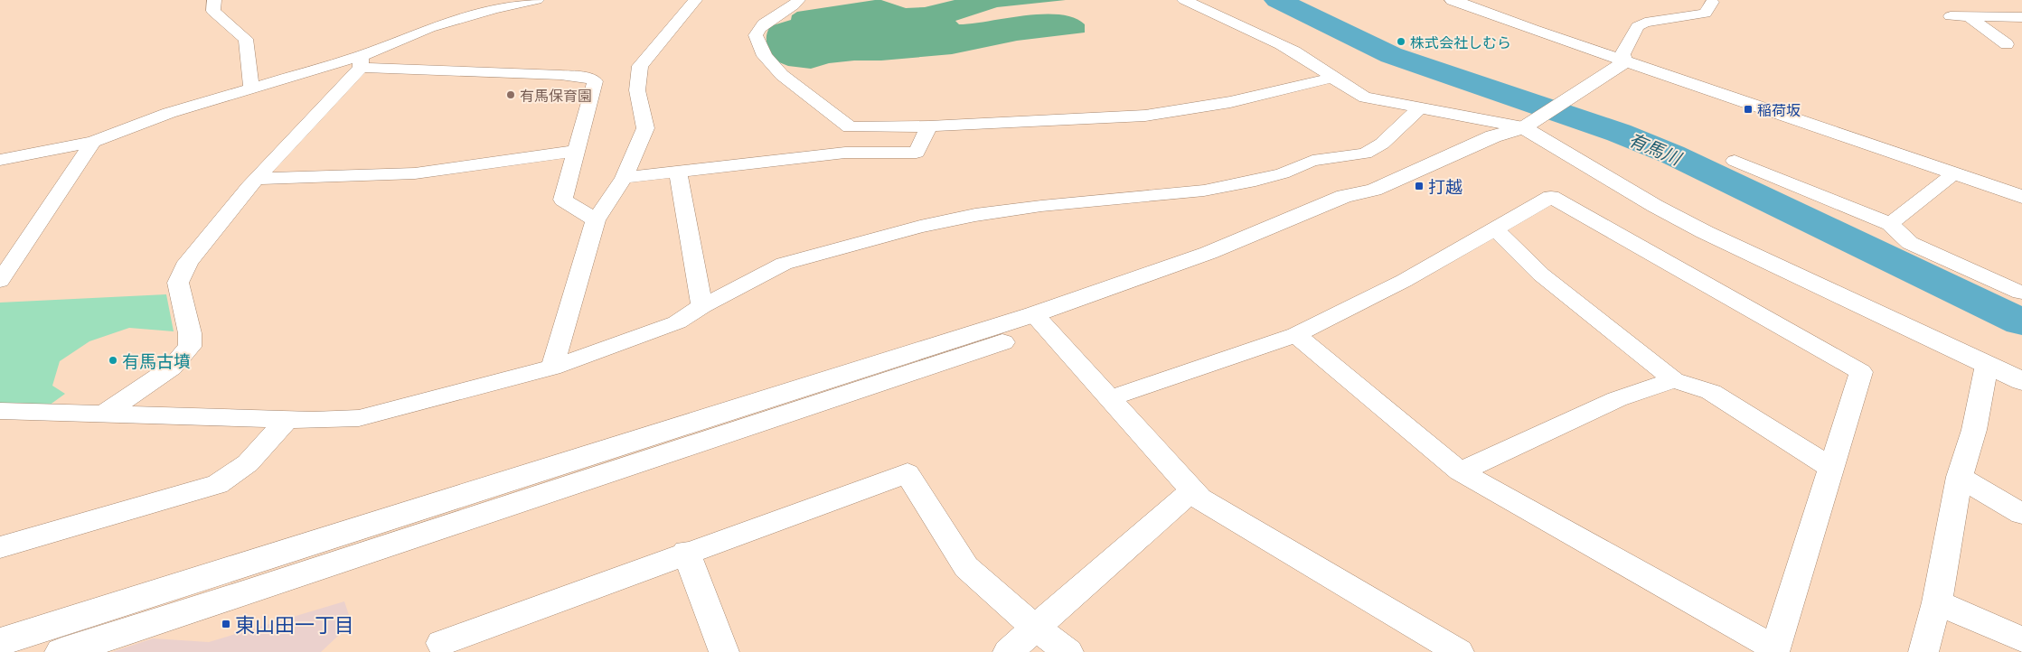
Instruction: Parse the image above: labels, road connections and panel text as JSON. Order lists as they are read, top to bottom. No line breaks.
{"water":["有馬川"],"places":{"other":["株式会社しむら","有馬保育園","有馬古墳"],"transit":["稲荷坂","打越","東山田一丁目"]}}
